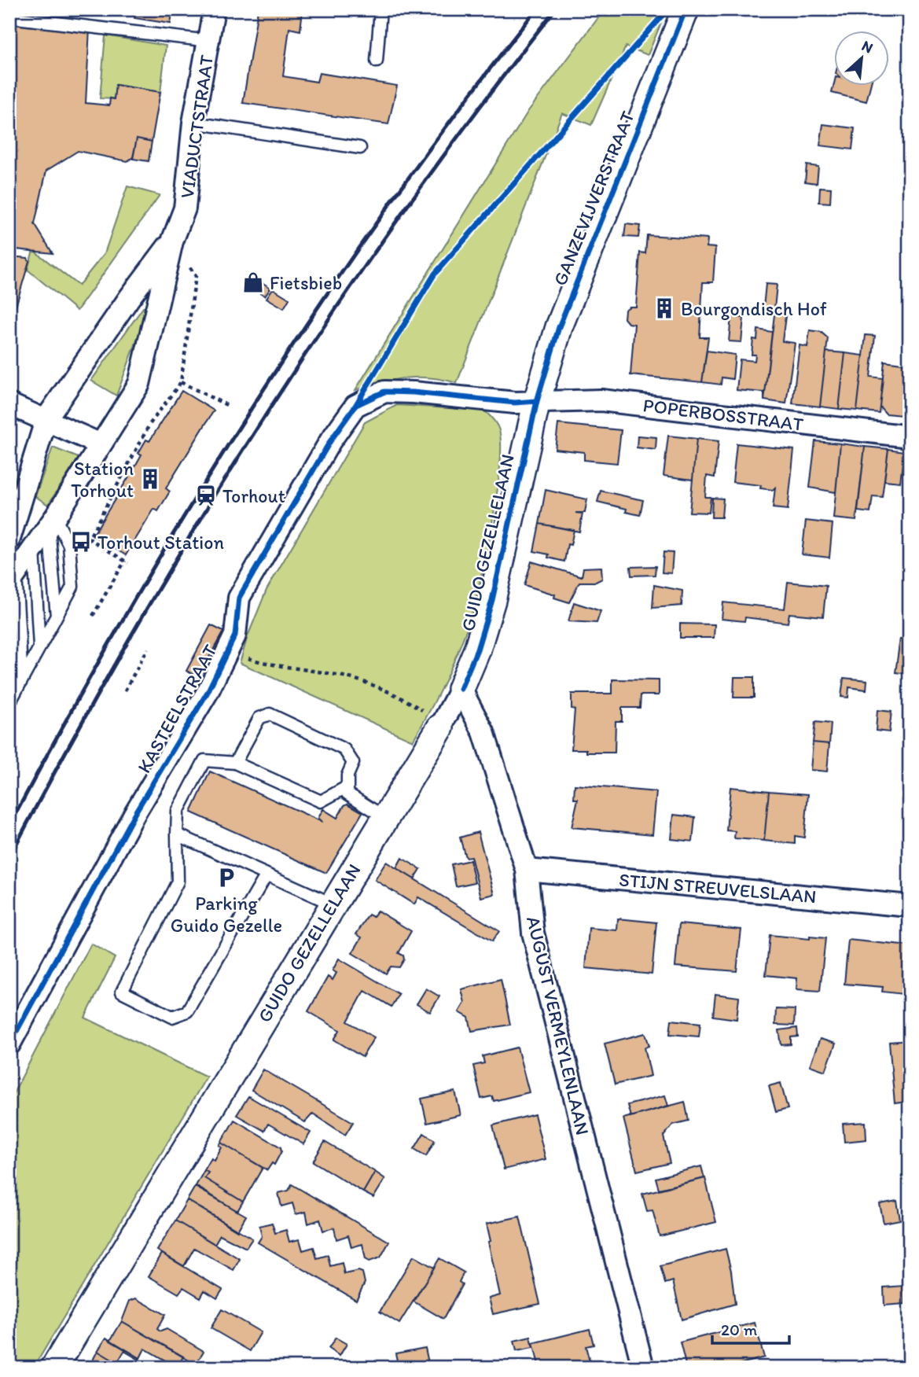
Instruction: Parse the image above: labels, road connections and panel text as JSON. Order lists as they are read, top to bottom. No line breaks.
{"streets":{"street":["VIADUCTSTRAAT","GANZEVIJVERSTRAAT","POPERBOSSTRAAT","GUIDO GEZELLELAAN","KASTEELSTRAAT","STIJN STREUVELSLAAN","AUGUST VERMEYLENLAAN"]},"crossings":[["GANZEVIJVERSTRAAT","POPERBOSSTRAAT"],["GANZEVIJVERSTRAAT","GUIDO GEZELLELAAN"],["GANZEVIJVERSTRAAT","KASTEELSTRAAT"],["POPERBOSSTRAAT","GUIDO GEZELLELAAN"],["POPERBOSSTRAAT","KASTEELSTRAAT"],["GUIDO GEZELLELAAN","KASTEELSTRAAT"],["GUIDO GEZELLELAAN","AUGUST VERMEYLENLAAN"],["STIJN STREUVELSLAAN","AUGUST VERMEYLENLAAN"]],"places":{"shop":["Fietsbieb"],"building":["Bourgondisch Hof","Station Torhout"],"station":["Torhout"],"bus stop":["Torhout Station"],"parking":["Parking Guido Gezelle"]},"scale_bar":"20 m","north":"top right"}
